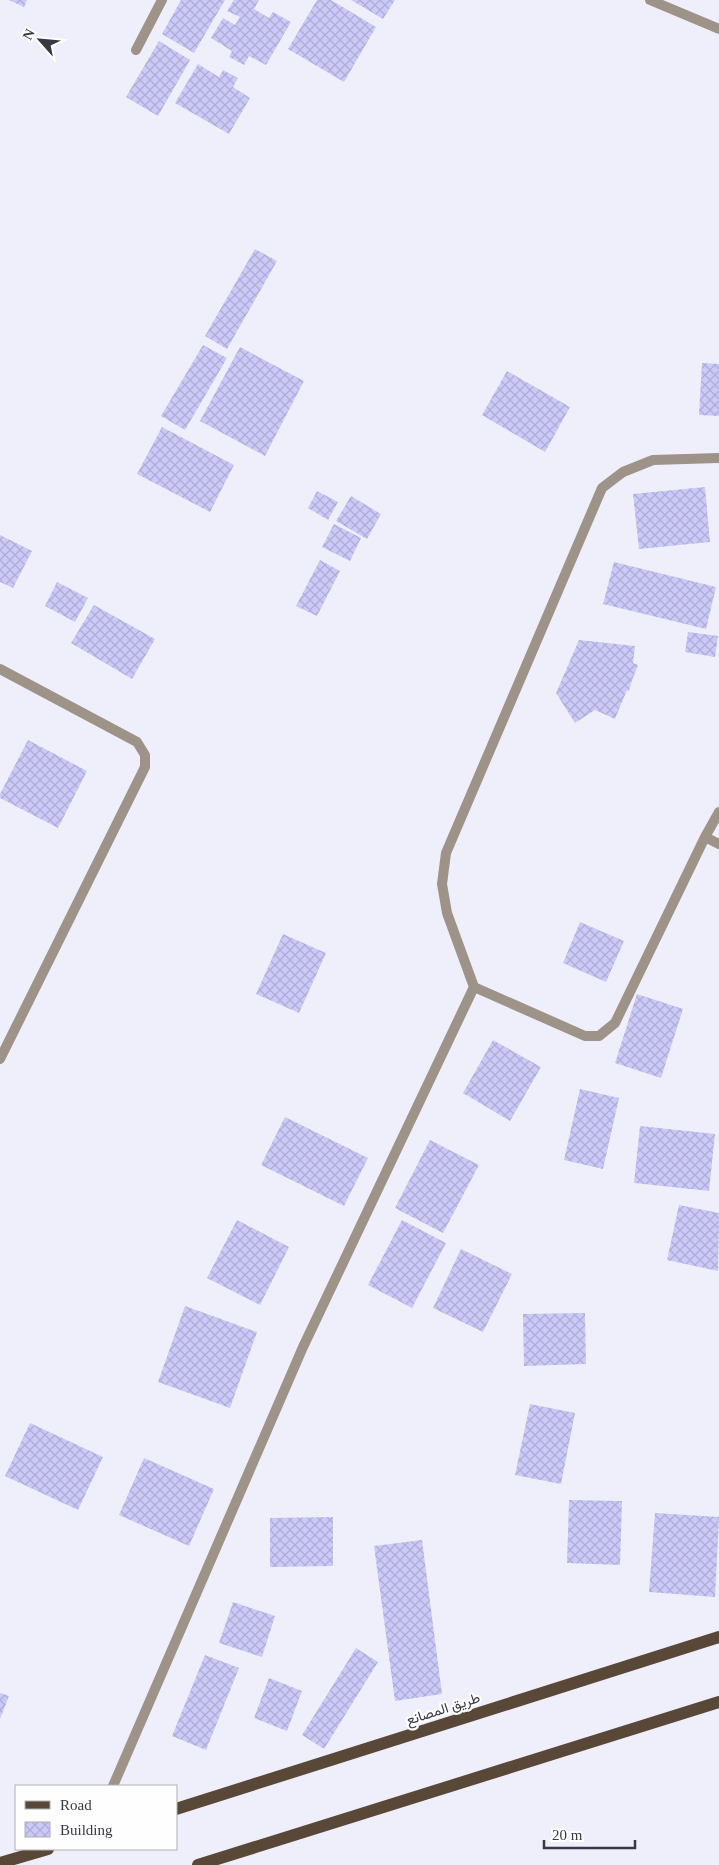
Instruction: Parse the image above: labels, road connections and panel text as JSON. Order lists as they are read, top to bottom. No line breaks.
{"streets":{"main road":["طريق المصانع"]},"legend":["Road","Building"],"scale_bar":"20 m","north":"top left"}
